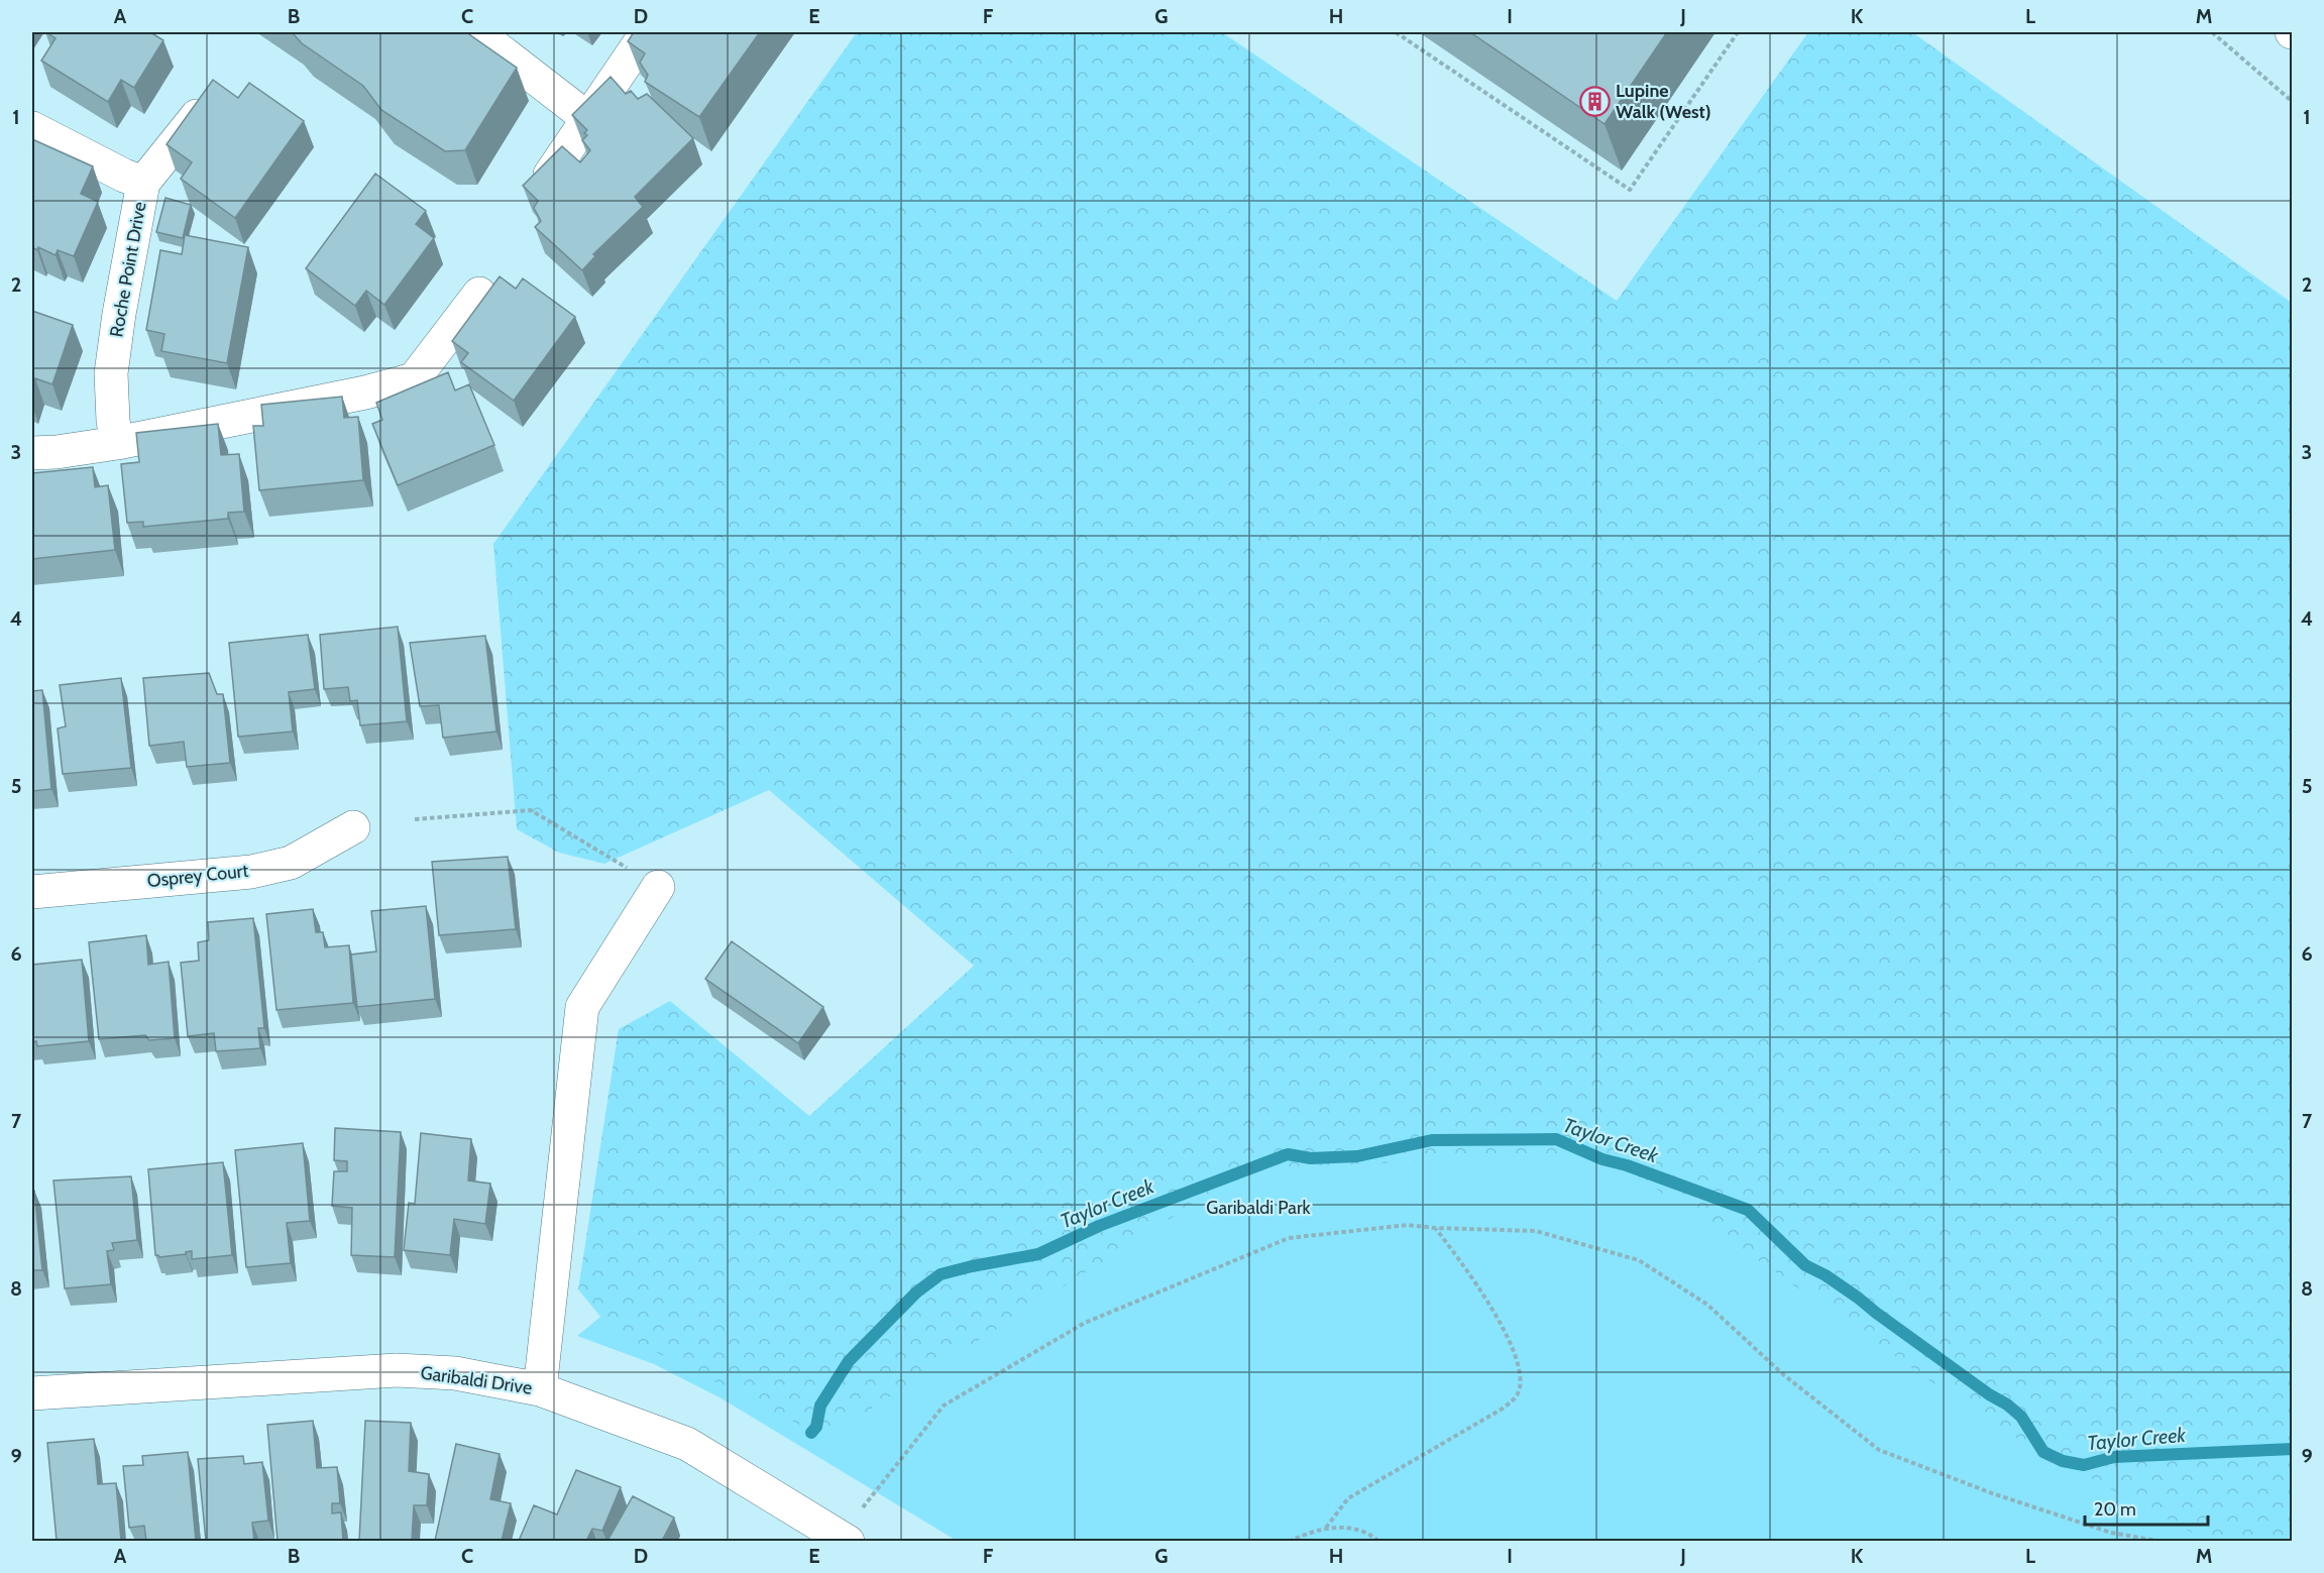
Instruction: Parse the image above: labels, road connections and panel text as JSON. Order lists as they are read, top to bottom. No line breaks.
{"streets":{"street":["Roche Point Drive","Osprey Court","Garibaldi Drive"]},"water":["Taylor Creek"],"parks":["Garibaldi Park"],"places":{"building":["Lupine Walk (West)"]},"scale_bar":"20 m","grid":{"columns":["A","B","C","D","E","F","G","H","I","J","K","L","M"],"rows":["1","2","3","4","5","6","7","8","9"]}}
